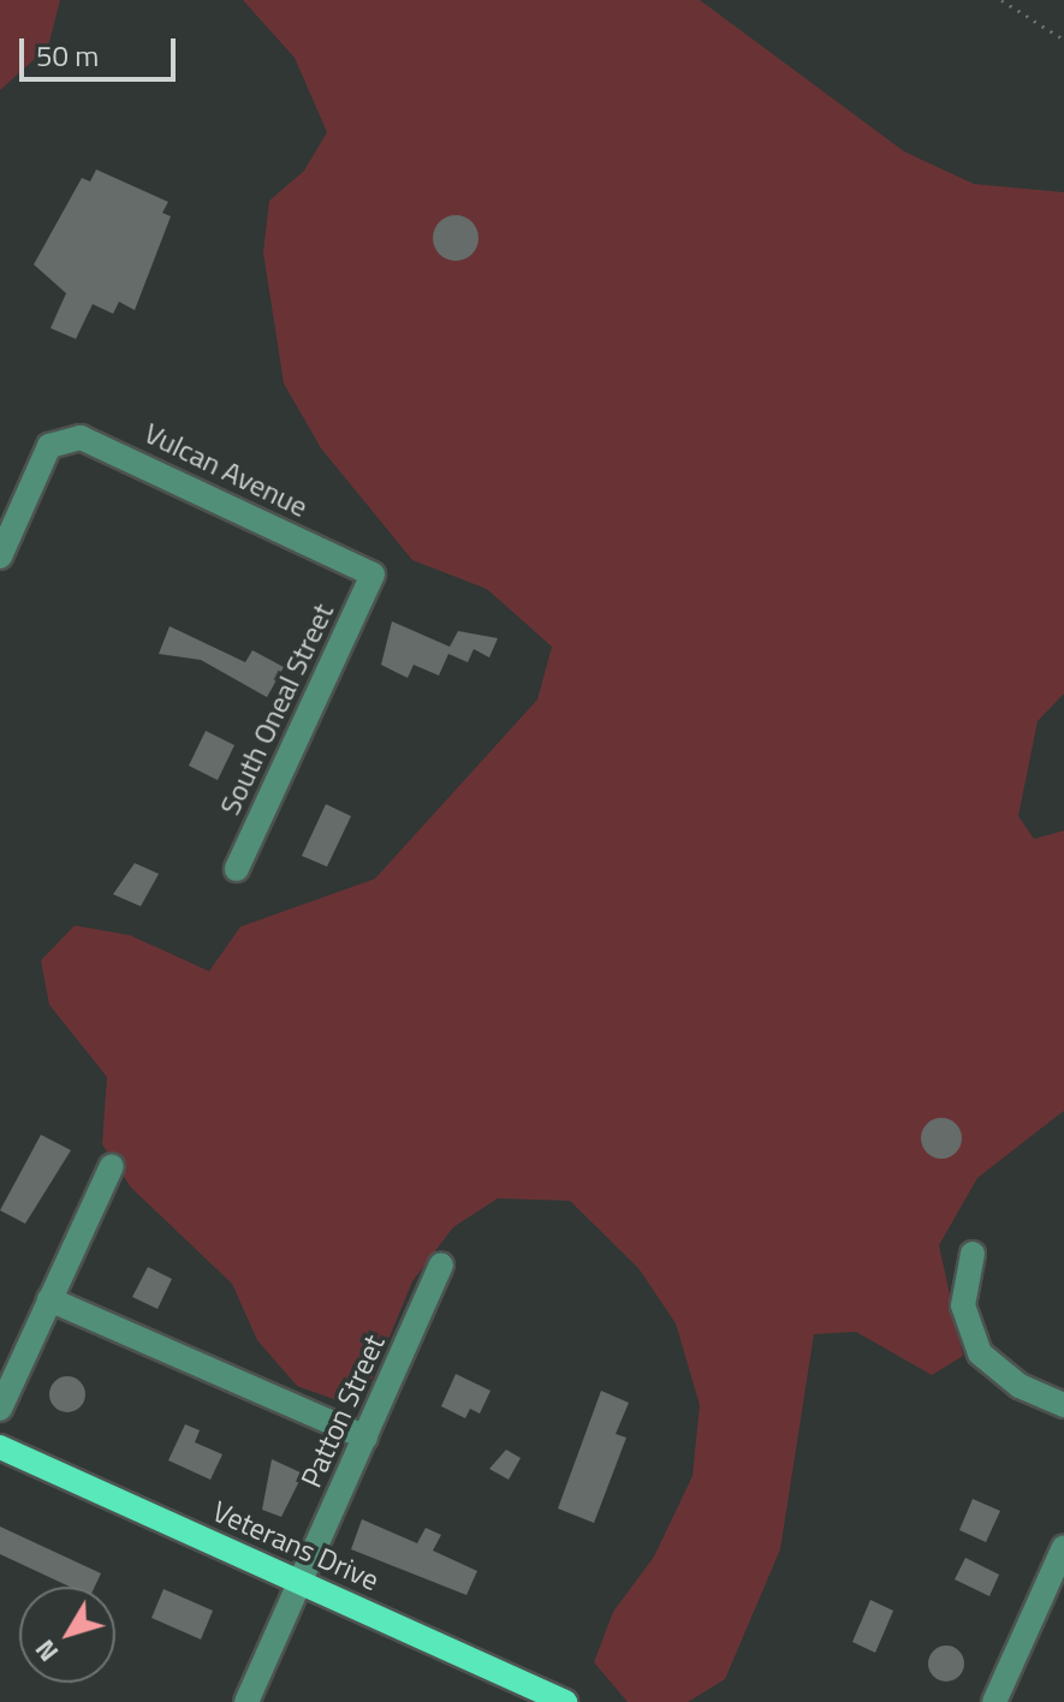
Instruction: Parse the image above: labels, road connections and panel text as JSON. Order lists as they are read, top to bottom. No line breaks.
{"streets":{"main road":["Veterans Drive"],"street":["Vulcan Avenue","South Oneal Street","Patton Street"]},"crossings":[["Vulcan Avenue","South Oneal Street"],["Patton Street","Veterans Drive"]],"scale_bar":"50 m","north":"bottom left"}
